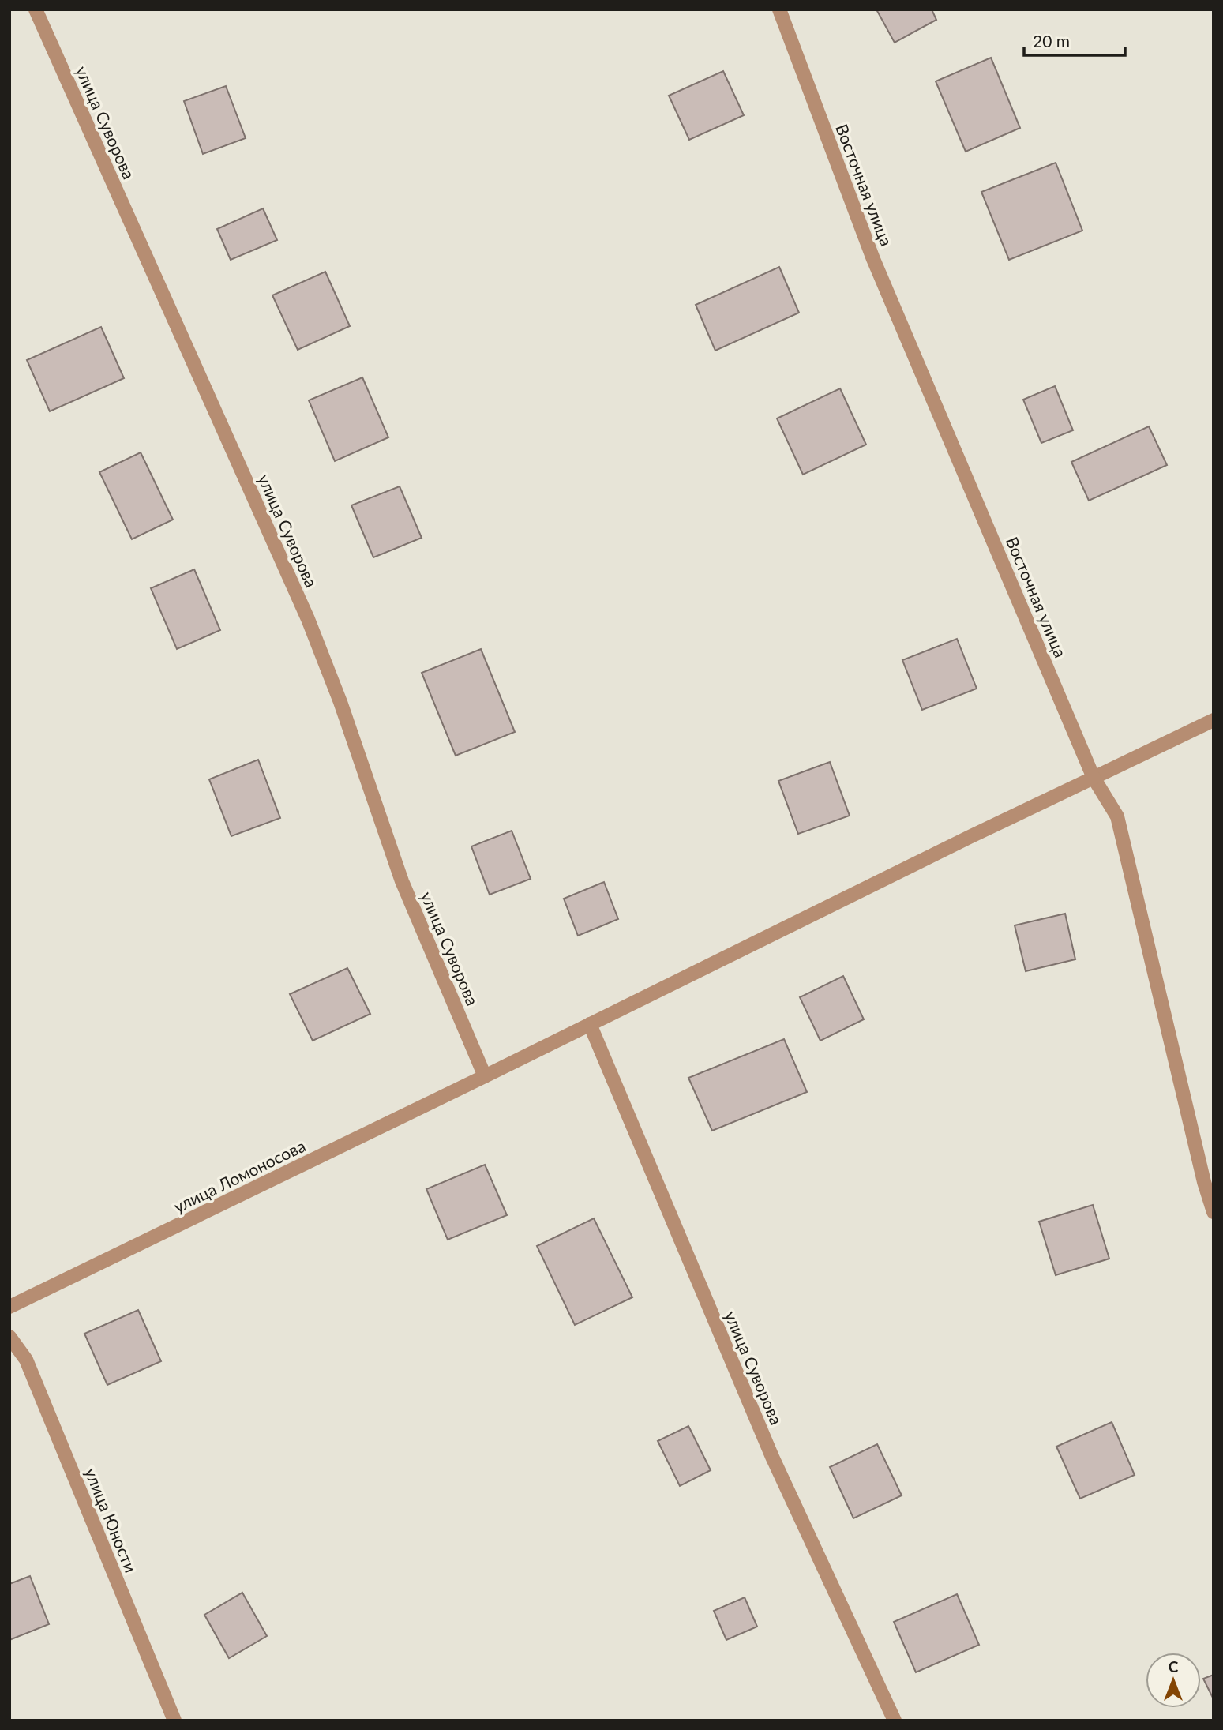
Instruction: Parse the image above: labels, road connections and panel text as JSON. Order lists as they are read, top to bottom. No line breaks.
{"streets":{"street":["улица Суворова","Восточная улица","улица Ломоносова","улица Юности"]},"crossings":[["улица Суворова","улица Ломоносова"],["Восточная улица","улица Ломоносова"]],"scale_bar":"20 m","north":"top"}
